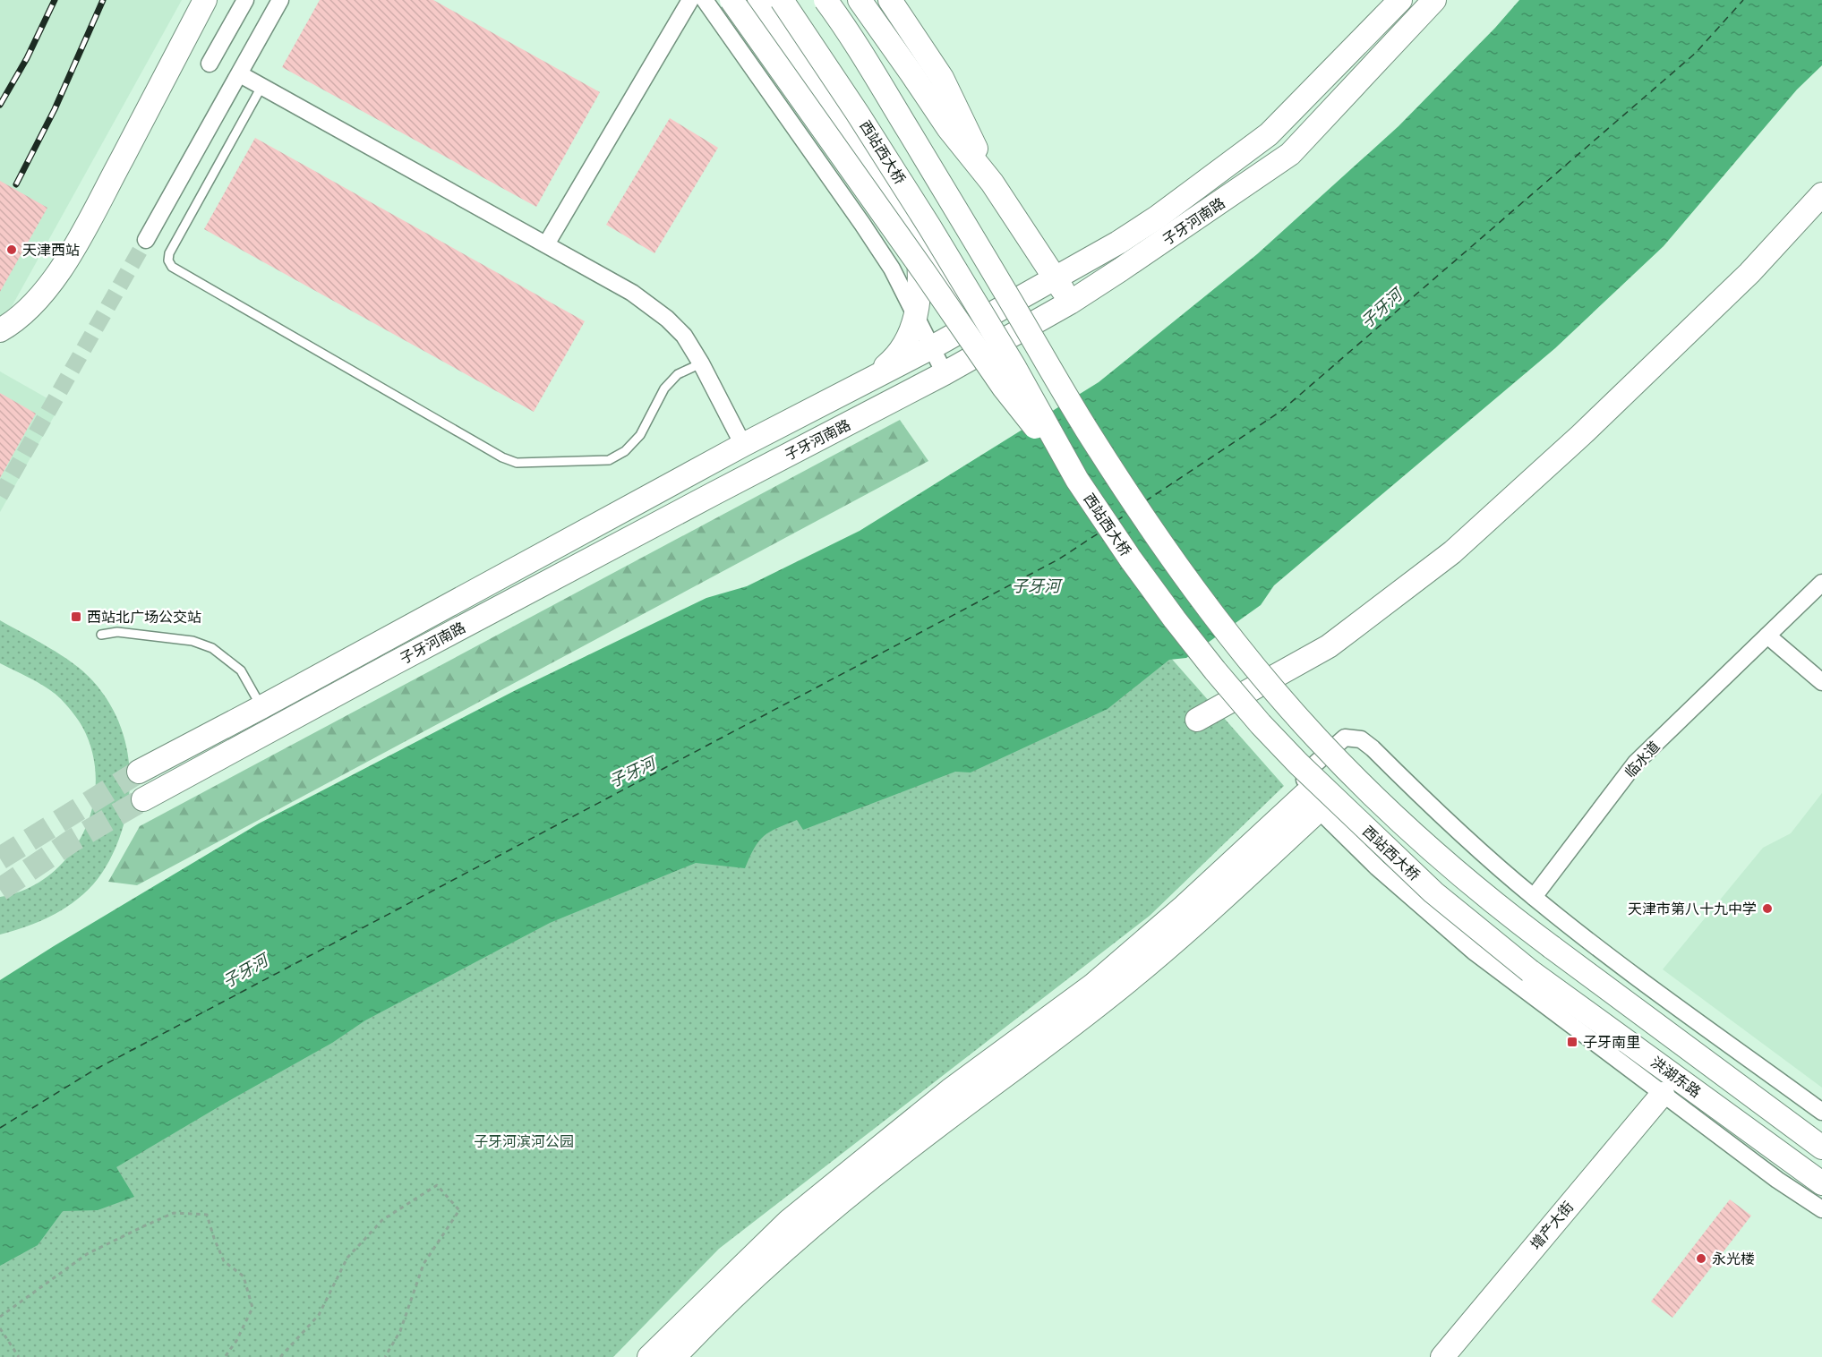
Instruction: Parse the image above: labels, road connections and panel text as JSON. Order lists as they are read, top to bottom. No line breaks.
{"streets":{"main road":["西站西大桥","子牙河南路","洪湖东路","增产大街"],"street":["临水道"]},"crossings":[["西站西大桥","洪湖东路"]],"water":["子牙河"],"parks":["子牙河滨河公园"],"places":{"other":["天津西站","天津市第八十九中学","永光楼"],"transit":["西站北广场公交站","子牙南里"]}}
